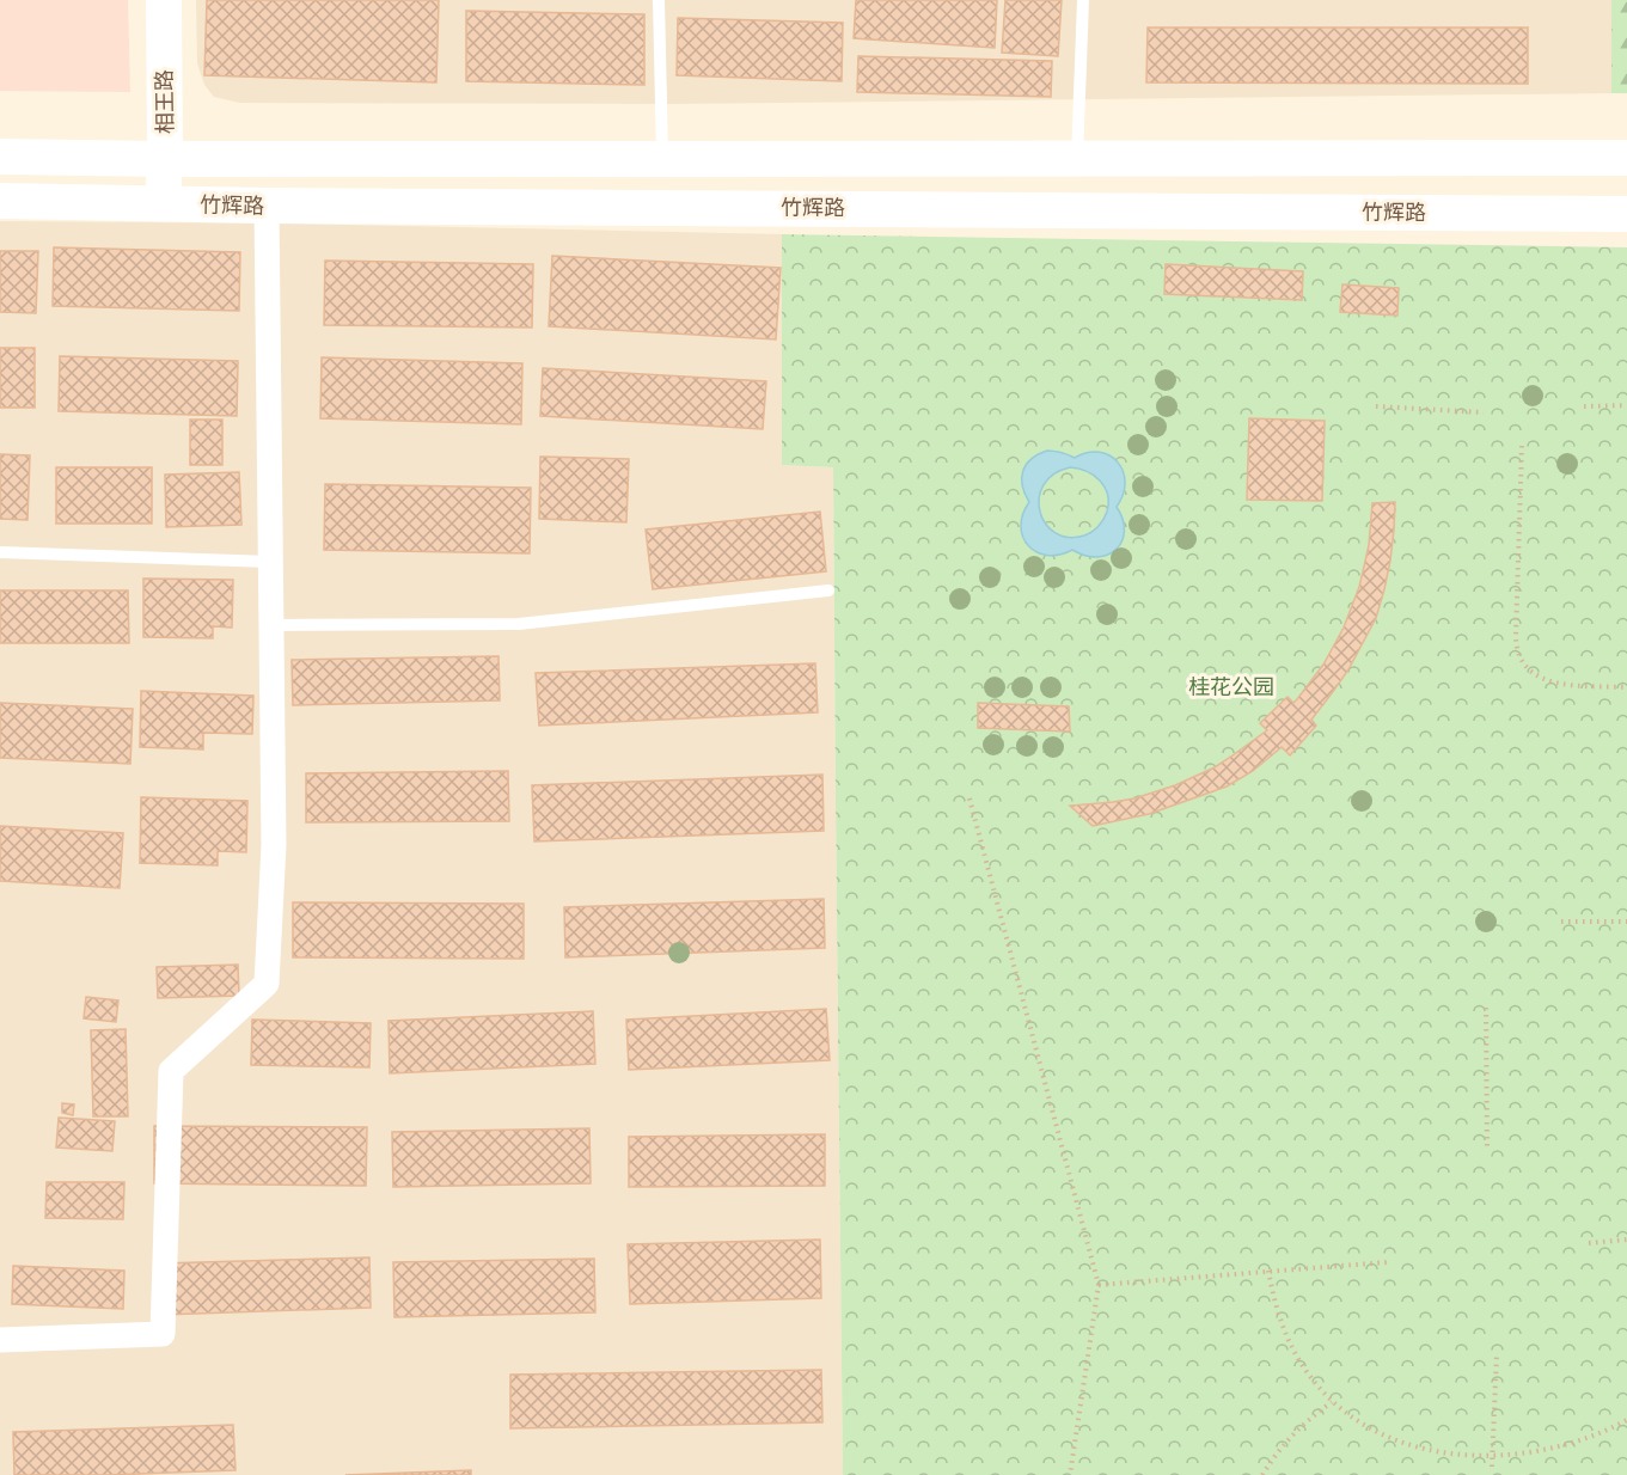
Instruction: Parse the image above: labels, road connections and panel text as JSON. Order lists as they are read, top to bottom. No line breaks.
{"streets":{"main road":["相王路","竹辉路"]},"crossings":[["相王路","竹辉路"]],"parks":["桂花公园"]}
